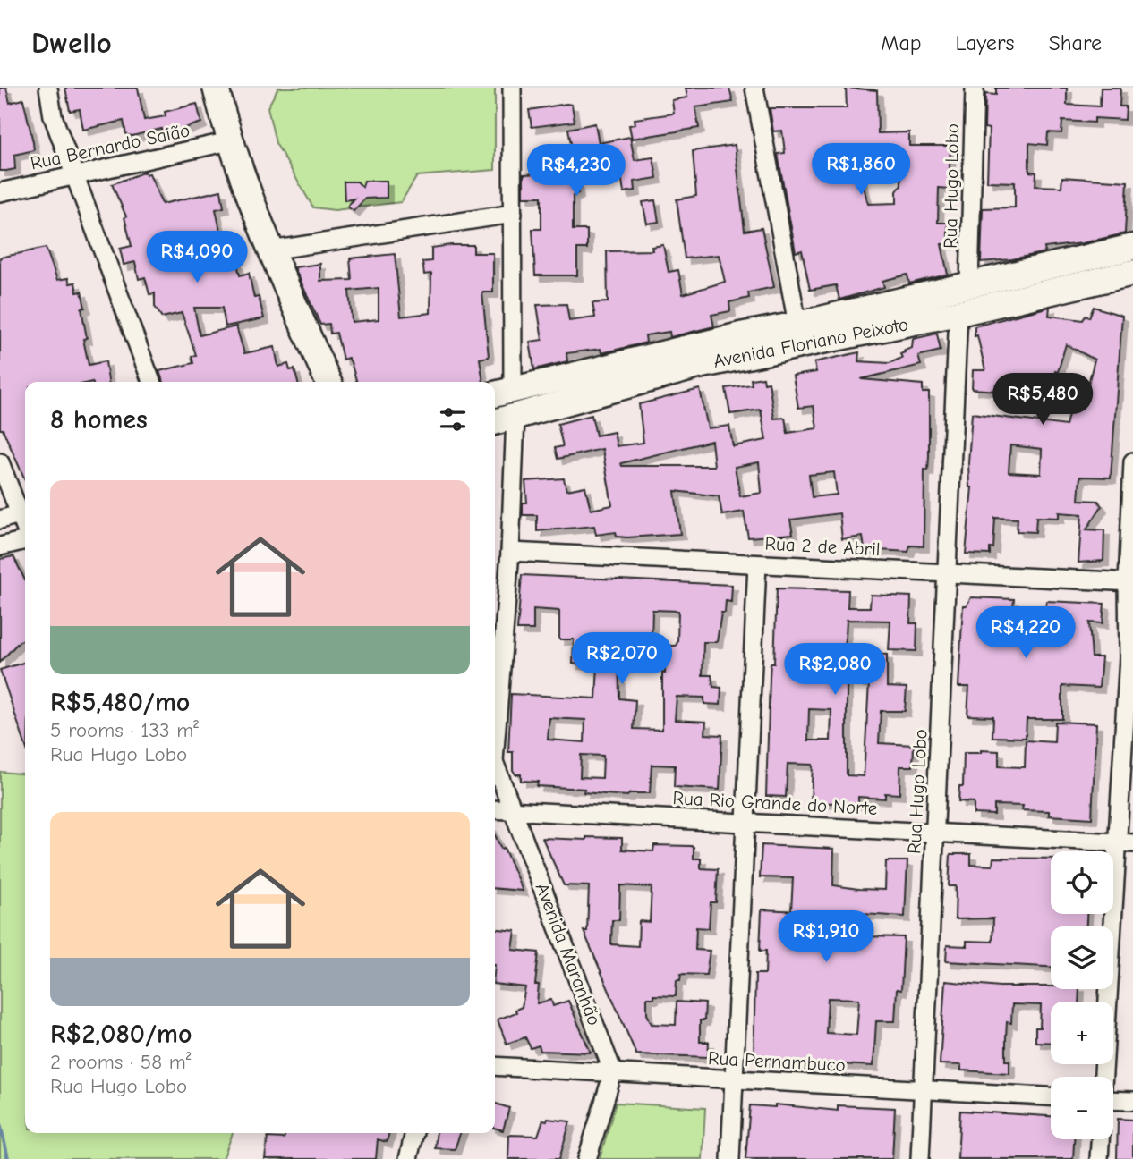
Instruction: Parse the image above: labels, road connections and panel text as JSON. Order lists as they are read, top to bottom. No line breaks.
{"streets":{"street":["Rua Bernardo Saião","Rua Hugo Lobo","Avenida Floriano Peixoto","Rua 2 de Abril","Rua Rio Grande do Norte","Avenida Maranhão","Rua Pernambuco"]},"crossings":[["Rua Hugo Lobo","Avenida Floriano Peixoto"],["Rua Hugo Lobo","Rua 2 de Abril"],["Rua Hugo Lobo","Rua Rio Grande do Norte"],["Rua Hugo Lobo","Rua Pernambuco"],["Rua Rio Grande do Norte","Avenida Maranhão"],["Avenida Maranhão","Rua Pernambuco"]],"page":{"header":"Dwello","nav":["Map","Layers","Share"],"price":["R$1,860","R$4,230","R$4,090","R$5,480","R$4,220","R$2,070","R$2,080","R$1,910"],"heading":"8 homes","list":[{"name":"R$5,480/mo","note":"5 rooms · 133 m² · Rua Hugo Lobo"},{"name":"R$2,080/mo","note":"2 rooms · 58 m² · Rua Hugo Lobo"}],"map_buttons":["+","−"]}}
